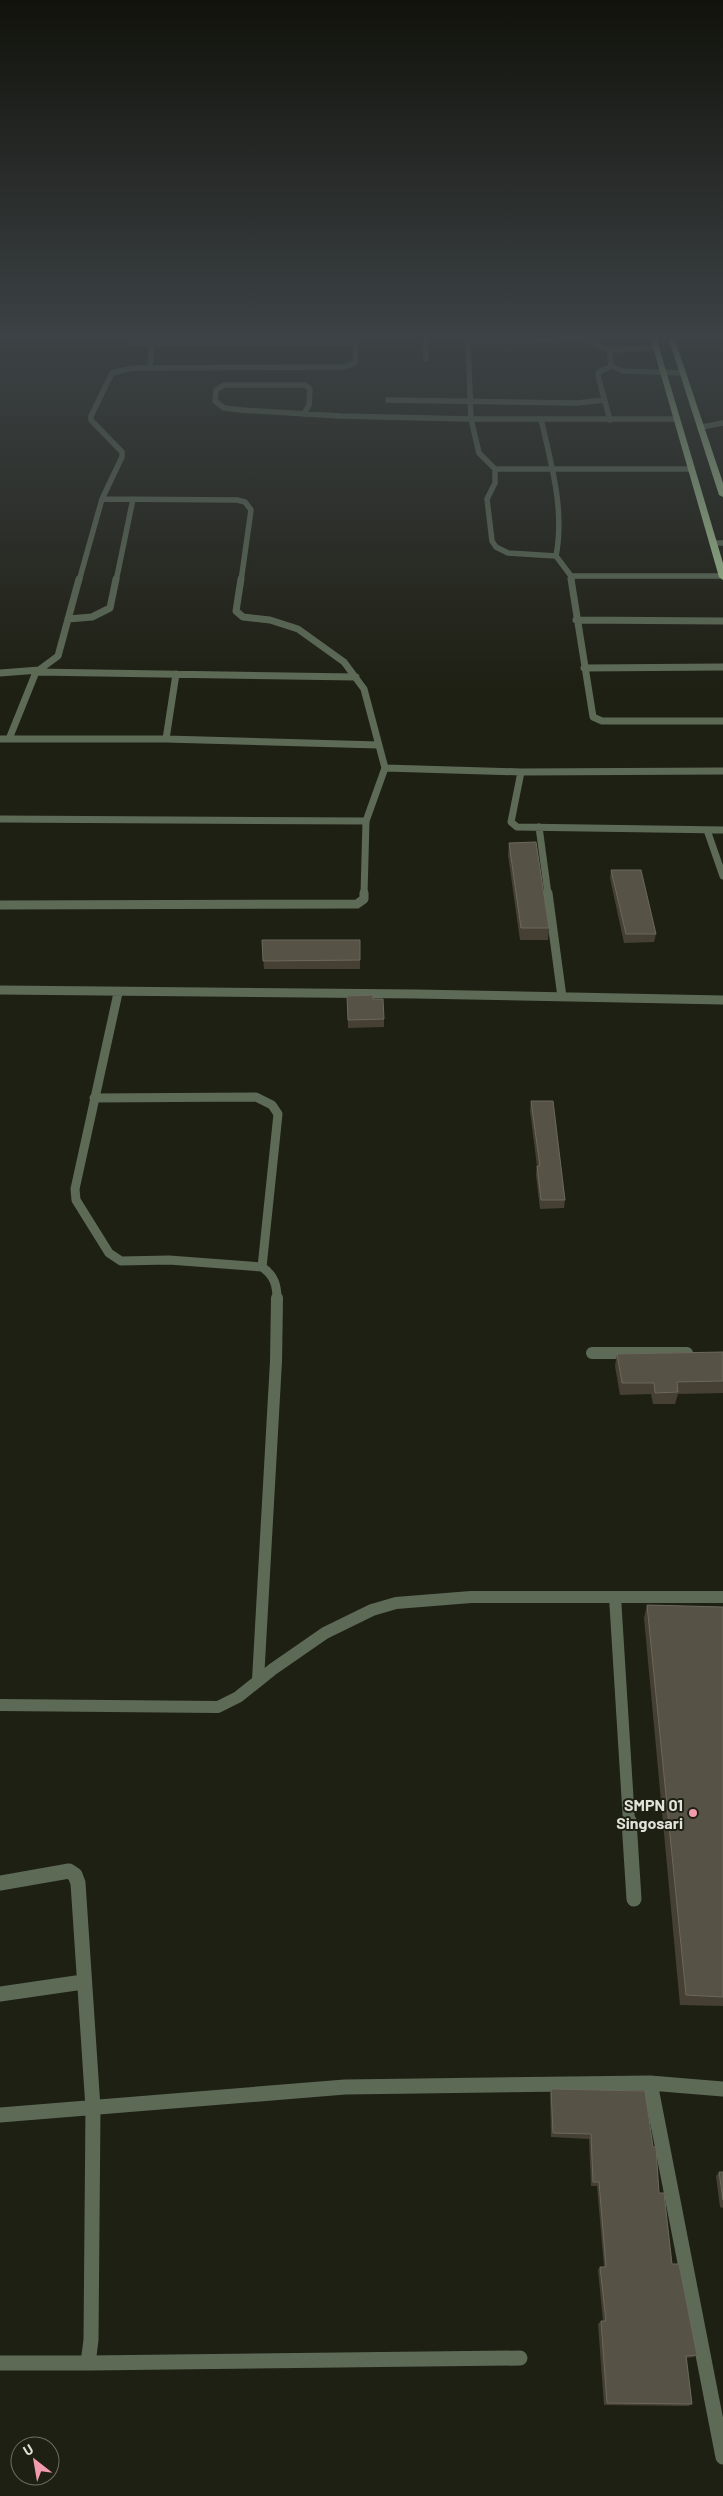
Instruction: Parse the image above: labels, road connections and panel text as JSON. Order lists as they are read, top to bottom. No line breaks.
{"places":["SMPN 01 Singosari"],"north":"top left"}
